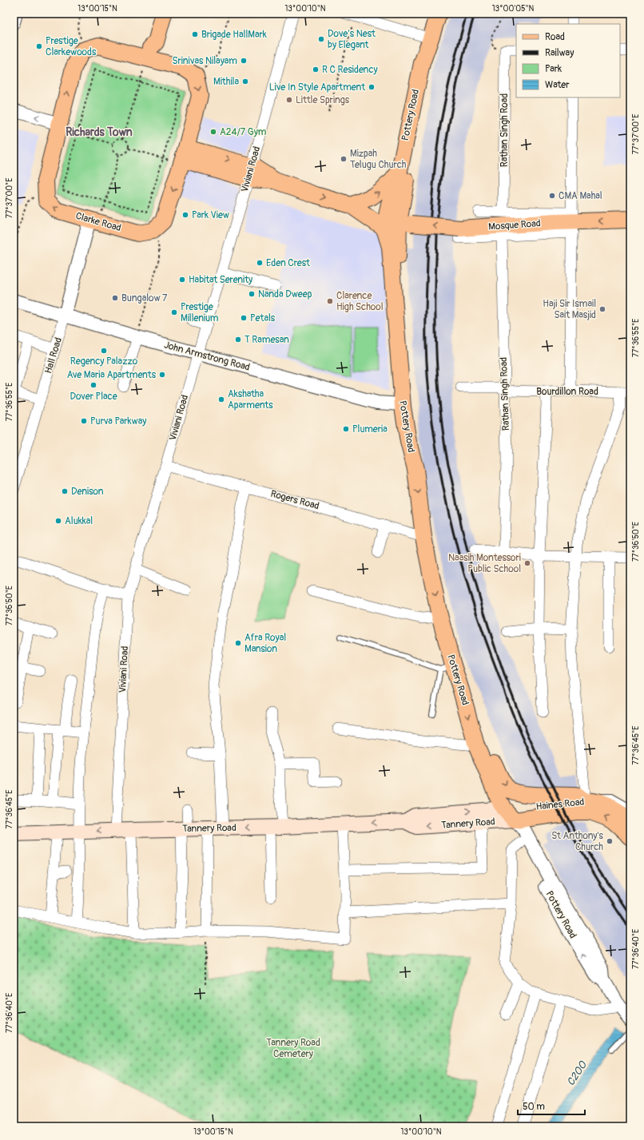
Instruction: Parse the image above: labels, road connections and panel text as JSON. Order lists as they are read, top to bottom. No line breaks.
{"streets":{"main road":["Pottery Road","Clarke Road","Mosque Road","Haines Road","Tannery Road"],"street":["Rathan Singh Road","Viviani Road","Hall Road","John Armstrong Road","Bourdillon Road","Rogers Road"]},"crossings":[["Pottery Road","Mosque Road"],["Pottery Road","John Armstrong Road"],["Pottery Road","Rogers Road"],["Pottery Road","Haines Road"],["Pottery Road","Tannery Road"],["Rathan Singh Road","Bourdillon Road"],["Viviani Road","John Armstrong Road"],["Viviani Road","Rogers Road"],["Viviani Road","Tannery Road"],["Clarke Road","Hall Road"],["Hall Road","John Armstrong Road"],["Haines Road","Tannery Road"]],"one_way":["Mosque Road"],"districts":["Richards Town"],"water":["C200"],"parks":["Tannery Road Cemetery"],"places":["Brigade HallMark","Dove's Nest by Elegant","Prestige Clarkewoods","Srinivas Nilayam","R C Residency","Mithila","Live In Style Apartment","Little Springs","A24/7 Gym","Mizpah Telugu Church","CMA Mahal","Park View","Eden Crest","Habitat Serenity","Nanda Dweep","Bungalow 7","Clarence High School","Haji Sir Ismail Sait Masjid","Prestige Millenium","Petals","T Ramesan","Regency Palazzo","Ave Maria Apartments","Dover Place","Akshatha Aparments","Purva Parkway","Plumeria","Denison","Alukkal","Naasih Montessori Public School","Afra Royal Mansion","St Anthony's Church"],"legend":["Road","Railway","Park","Water"],"scale_bar":"50 m","coordinates":["13°00'15\"N","13°00'10\"N","13°00'05\"N","77°37'00\"E","77°36'55\"E","77°36'50\"E","77°36'45\"E","77°36'40\"E"]}
